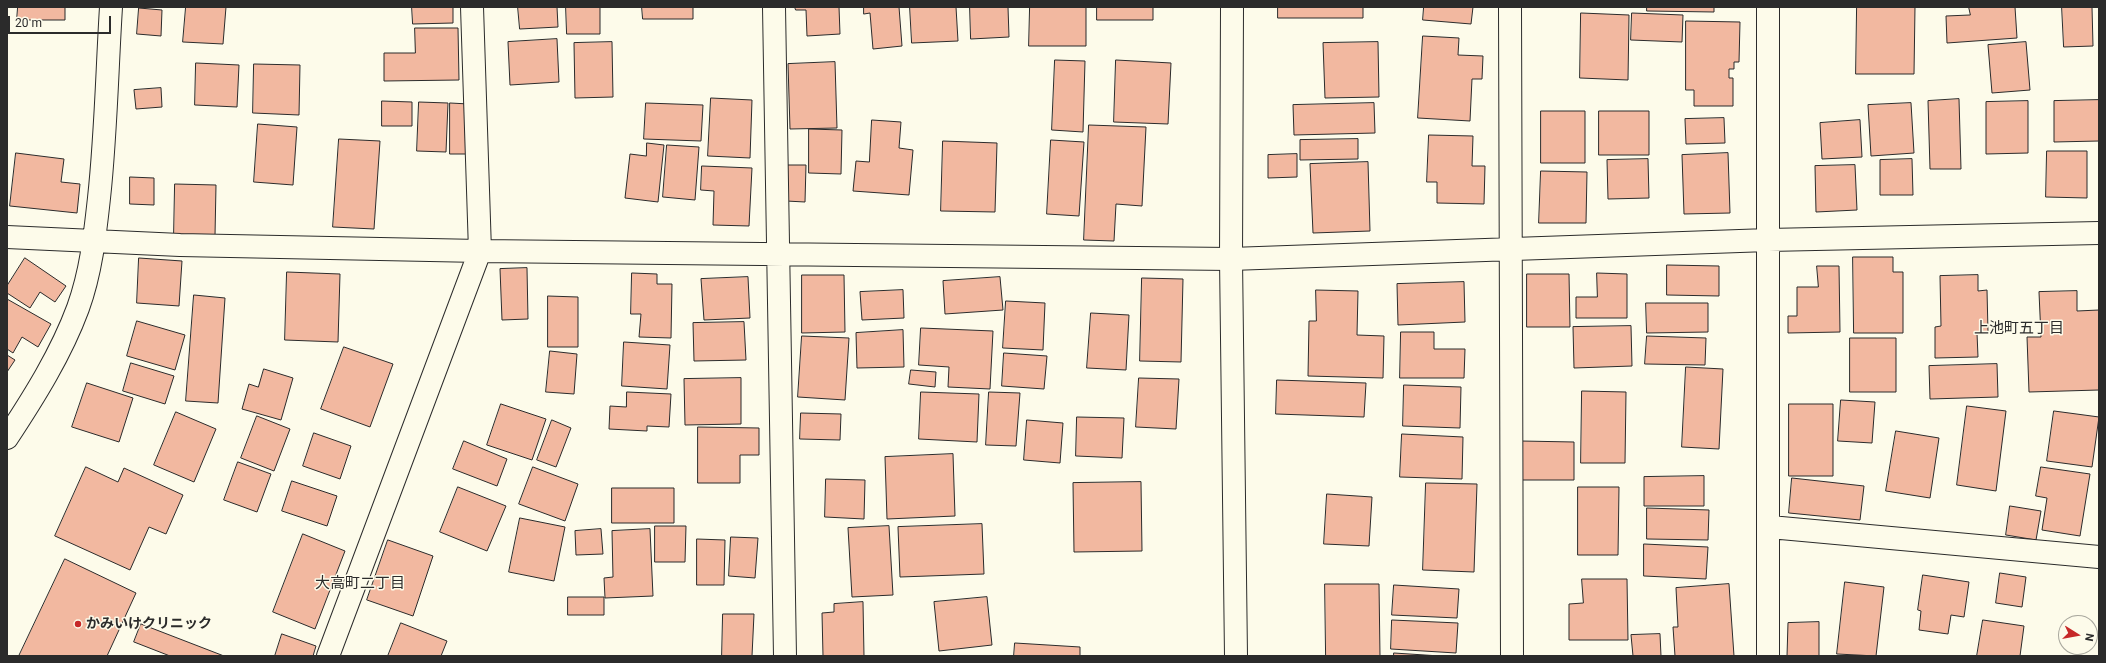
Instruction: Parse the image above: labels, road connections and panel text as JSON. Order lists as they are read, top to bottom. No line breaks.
{"districts":["上池町五丁目","大高町二丁目"],"places":["かみいけクリニック"],"scale_bar":"20 m","north":"right"}
